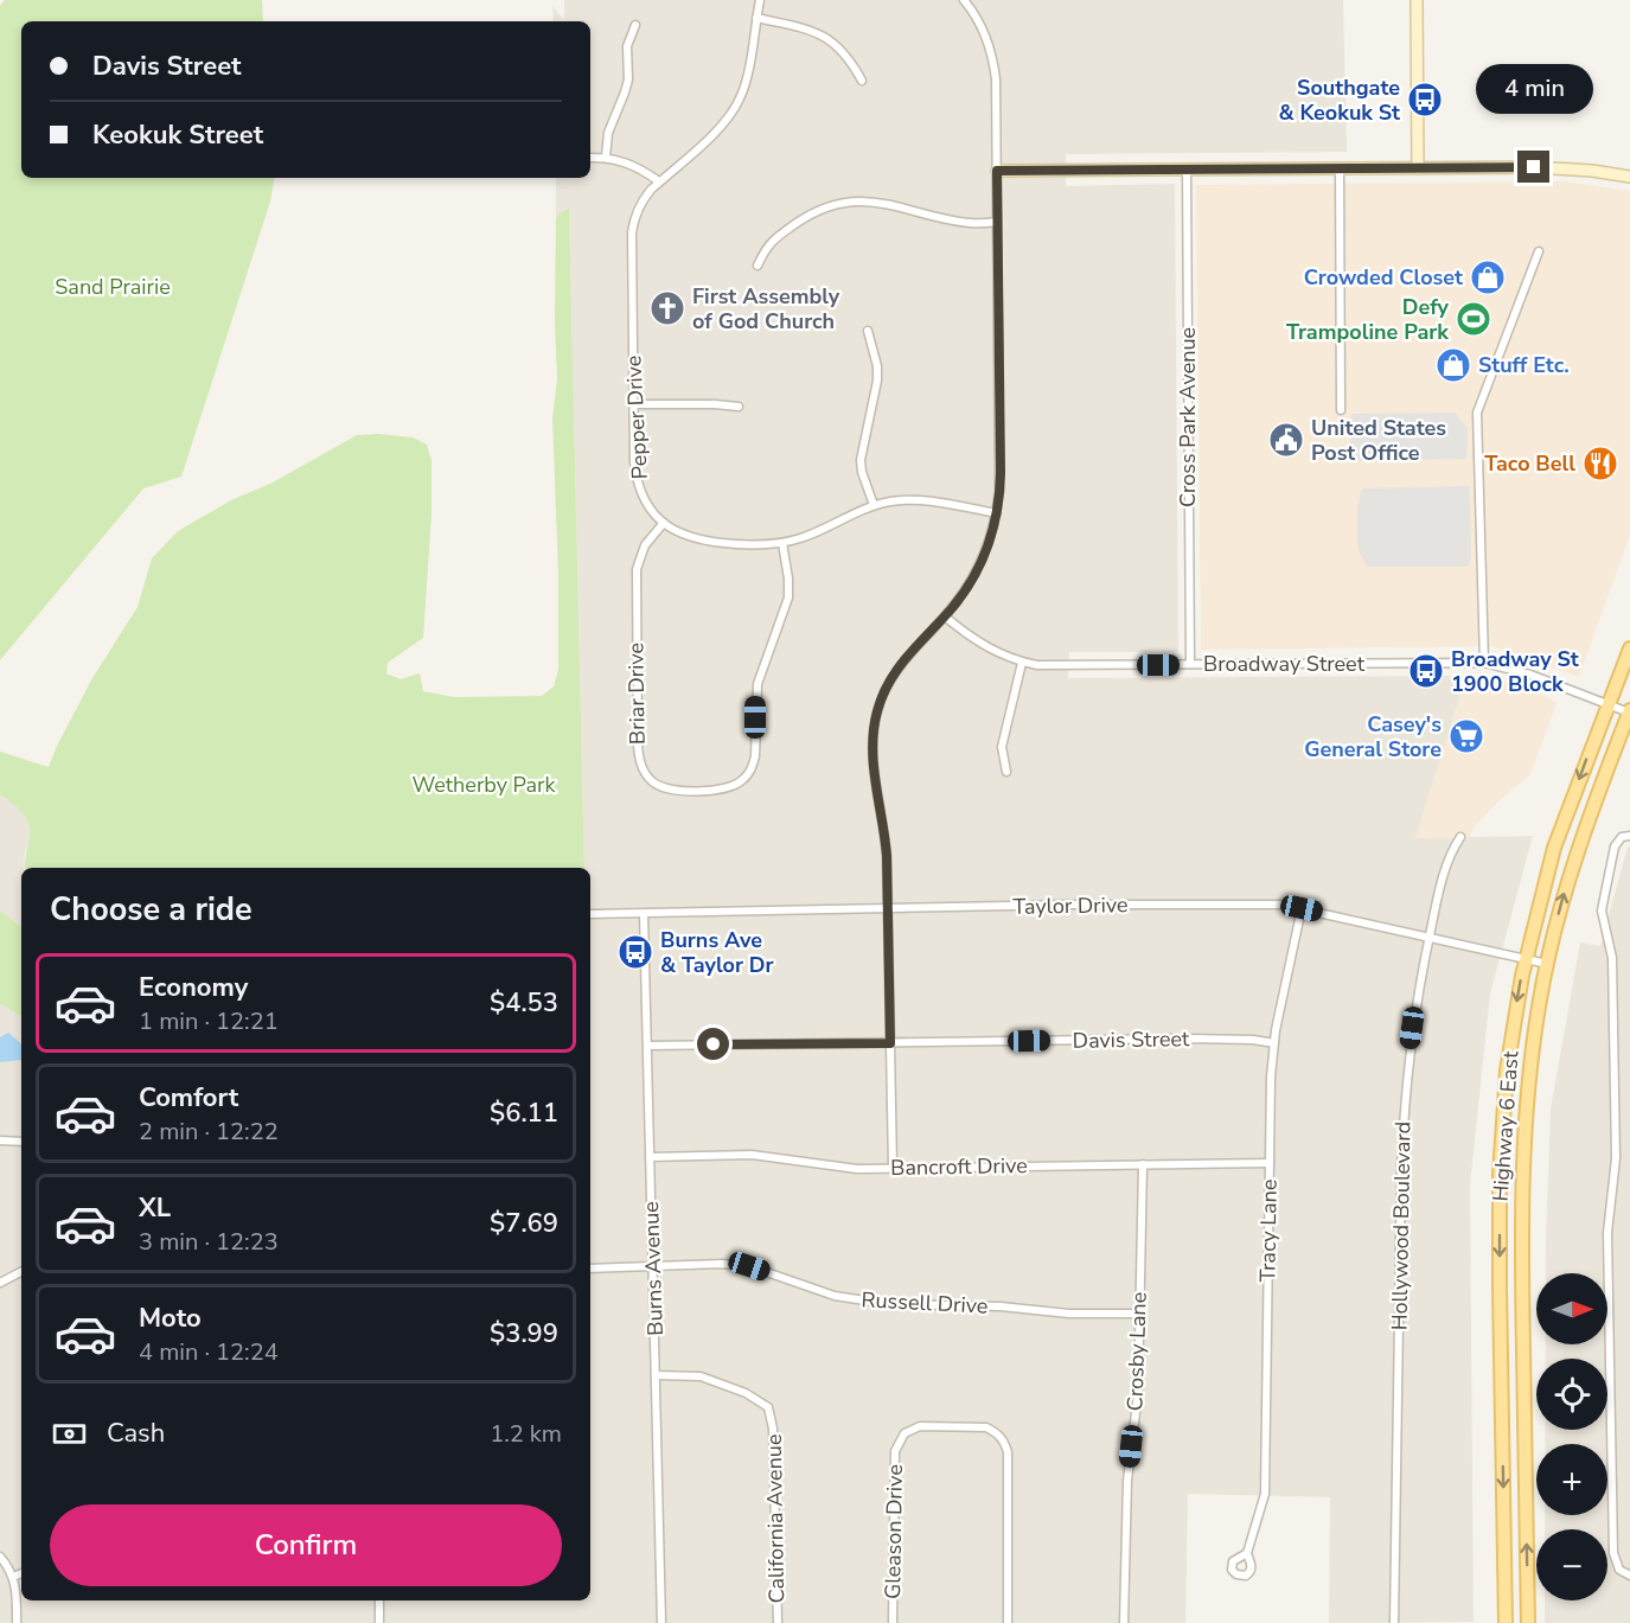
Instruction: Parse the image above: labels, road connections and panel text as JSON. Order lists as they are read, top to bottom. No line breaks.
{"streets":{"main road":["Highway 6 East"],"street":["Pepper Drive","Cross Park Avenue","Broadway Street","Briar Drive","Taylor Drive","Davis Street","Bancroft Drive","Hollywood Boulevard","Tracy Lane","Burns Avenue","Russell Drive","Crosby Lane","California Avenue","Gleason Drive"]},"crossings":[["Pepper Drive","Briar Drive"],["Cross Park Avenue","Broadway Street"],["Broadway Street","Highway 6 East"],["Taylor Drive","Highway 6 East"],["Taylor Drive","Hollywood Boulevard"],["Taylor Drive","Tracy Lane"],["Taylor Drive","Burns Avenue"],["Davis Street","Tracy Lane"],["Davis Street","Burns Avenue"],["Bancroft Drive","Tracy Lane"],["Bancroft Drive","Burns Avenue"],["Bancroft Drive","Crosby Lane"],["Burns Avenue","Russell Drive"],["Burns Avenue","California Avenue"],["Russell Drive","Crosby Lane"]],"parks":["Sand Prairie","Wetherby Park"],"places":{"bus stop":["Southgate & Keokuk St","Broadway St 1900 Block","Burns Ave & Taylor Dr"],"shop":["Crowded Closet","Stuff Etc."],"church":["First Assembly of God Church"],"sports":["Defy Trampoline Park"],"public building":["United States Post Office"],"restaurant":["Taco Bell"],"supermarket":["Casey's General Store"]},"north":"right","page":{"banner":["Davis Street","Keokuk Street"],"bubble":"4 min","heading":"Choose a ride","list":[{"name":"Economy","note":"1 min · 12:21","value":"$4.53"},{"name":"Comfort","note":"2 min · 12:22","value":"$6.11"},{"name":"XL","note":"3 min · 12:23","value":"$7.69"},{"name":"Moto","note":"4 min · 12:24","value":"$3.99"}],"map_buttons":["+","−"],"pay":["Cash","1.2 km"],"buttons":"Confirm"}}
